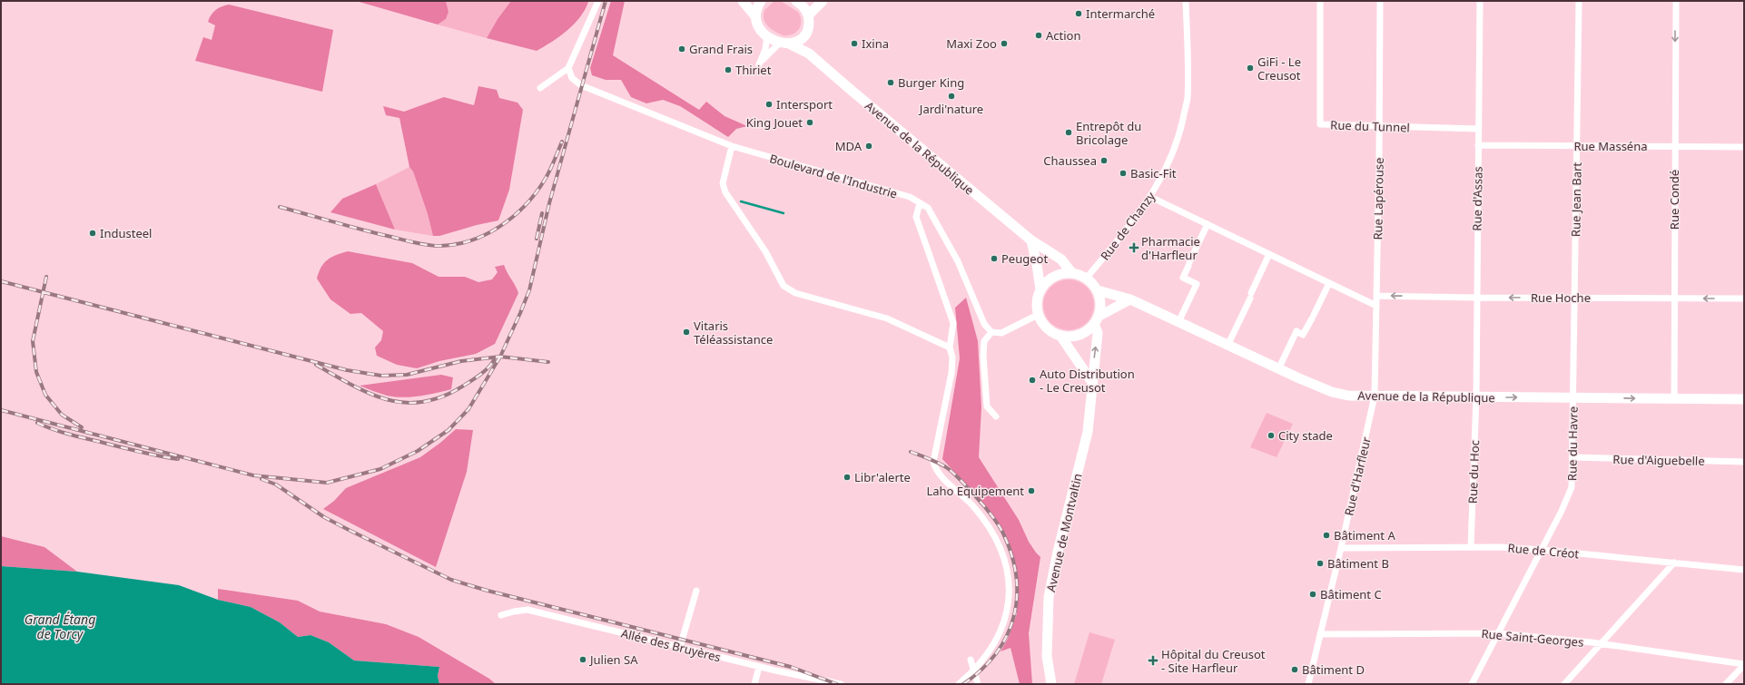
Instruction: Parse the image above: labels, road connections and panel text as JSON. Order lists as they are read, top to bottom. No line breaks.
{"streets":{"street":["Rue du Tunnel","Rue Masséna","Avenue de la République","Boulevard de l'Industrie","Rue Lapérouse","Rue d'Assas","Rue Jean Bart","Rue Condé","Rue de Chanzy","Rue Hoche","Rue du Havre","Rue d'Aiguebelle","Rue du Hoc","Rue d'Harfleur","Avenue de Montvaltin","Rue de Créot","Rue Saint-Georges","Allée des Bruyères"]},"crossings":[["Rue du Tunnel","Rue Lapérouse"],["Rue du Tunnel","Rue d'Assas"],["Rue Masséna","Rue d'Assas"],["Rue Masséna","Rue Jean Bart"],["Rue Masséna","Rue Condé"],["Avenue de la République","Rue Lapérouse"],["Avenue de la République","Rue d'Assas"],["Avenue de la République","Rue Jean Bart"],["Avenue de la République","Rue Condé"],["Avenue de la République","Rue de Chanzy"],["Avenue de la République","Rue du Havre"],["Avenue de la République","Rue du Hoc"],["Avenue de la République","Rue d'Harfleur"],["Avenue de la République","Avenue de Montvaltin"],["Rue Lapérouse","Rue Hoche"],["Rue Lapérouse","Rue d'Harfleur"],["Rue d'Assas","Rue Hoche"],["Rue d'Assas","Rue du Hoc"],["Rue Jean Bart","Rue Hoche"],["Rue Jean Bart","Rue du Havre"],["Rue Condé","Rue Hoche"],["Rue de Chanzy","Avenue de Montvaltin"],["Rue du Havre","Rue d'Aiguebelle"],["Rue du Havre","Rue de Créot"],["Rue du Havre","Rue Saint-Georges"],["Rue du Hoc","Rue de Créot"],["Rue d'Harfleur","Rue de Créot"],["Rue d'Harfleur","Rue Saint-Georges"]],"one_way":["Rue Condé","Rue Hoche"],"water":["Grand Étang de Torcy"],"places":{"other":["Intermarché","Action","Ixina","Maxi Zoo","Grand Frais","GiFi - Le Creusot","Thiriet","Burger King","Jardi'nature","Intersport","King Jouet","Entrepôt du Bricolage","MDA","Chaussea","Basic-Fit","Industeel","Peugeot","Vitaris Téléassistance","Auto Distribution - Le Creusot","City stade","Libr'alerte","Laho Equipement","Bâtiment A","Bâtiment B","Bâtiment C","Julien SA","Bâtiment D"],"health":["Pharmacie d'Harfleur","Hôpital du Creusot - Site Harfleur"]}}
